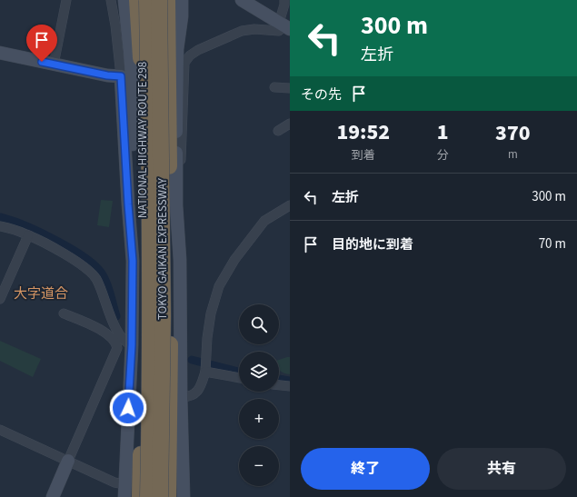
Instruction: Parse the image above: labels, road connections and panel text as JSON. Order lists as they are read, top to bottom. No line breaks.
{"streets":{"highway":["NATIONAL HIGHWAY ROUTE 298","TOKYO GAIKAN EXPRESSWAY"]},"districts":["大字道合"],"page":{"turn":["300 m","左折"],"then":"その先","eta":["19:52","到着","1","分","370","m"],"list":[{"name":"左折","value":"300 m"},{"name":"目的地に到着","value":"70 m"}],"map_buttons":["+","−"],"buttons":["終了","共有"]}}
